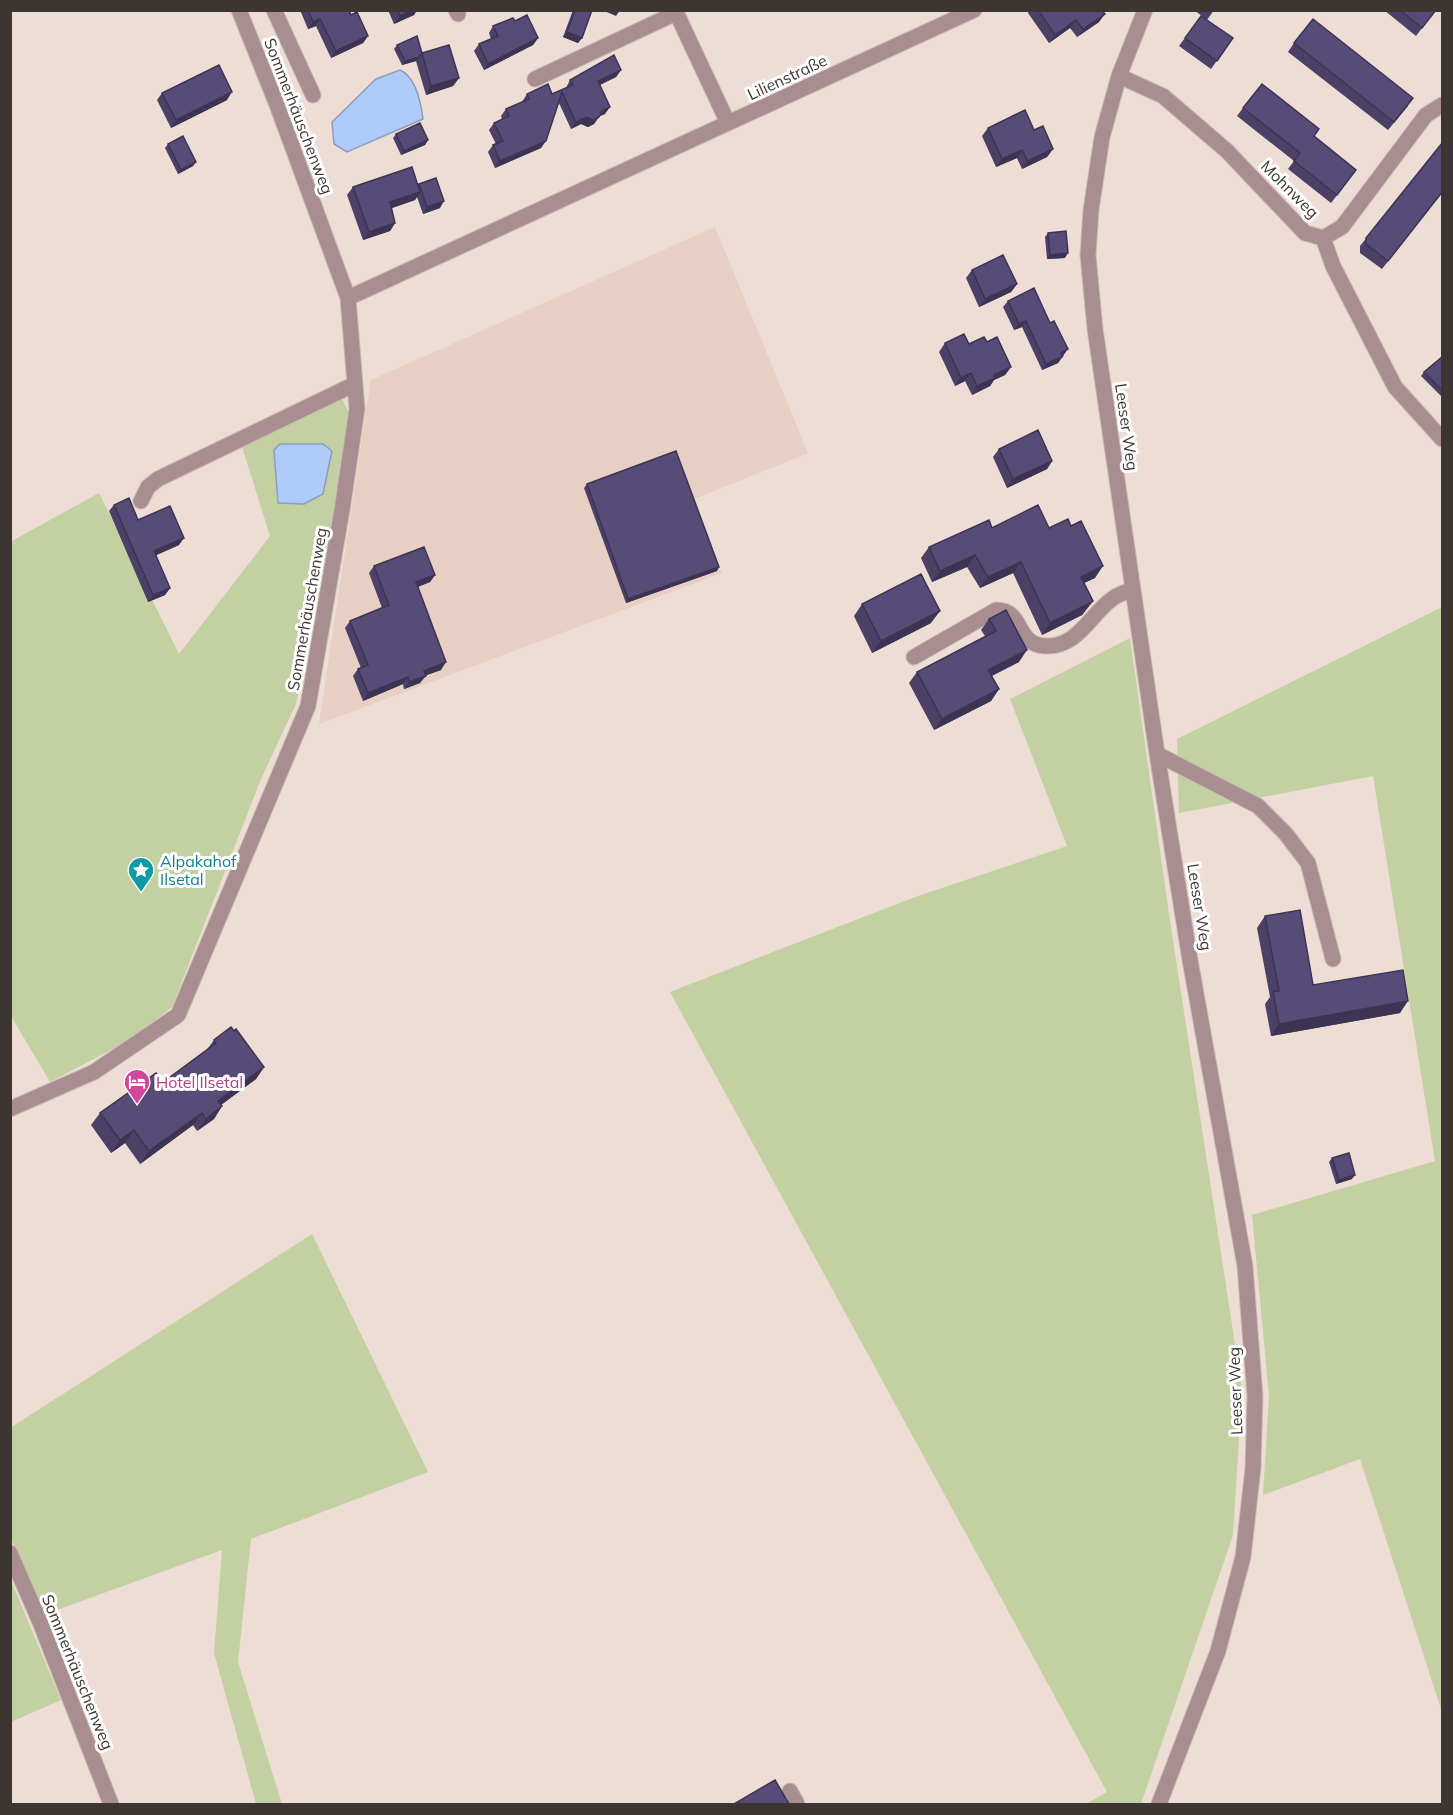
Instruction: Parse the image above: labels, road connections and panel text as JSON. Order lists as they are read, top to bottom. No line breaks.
{"streets":{"street":["Lilienstraße","Sommerhäuschenweg","Mohnweg","Leeser Weg"]},"crossings":[["Lilienstraße","Sommerhäuschenweg"],["Mohnweg","Leeser Weg"]],"places":{"place":["Alpakahof Ilsetal"],"hotel":["Hotel Ilsetal"]}}
